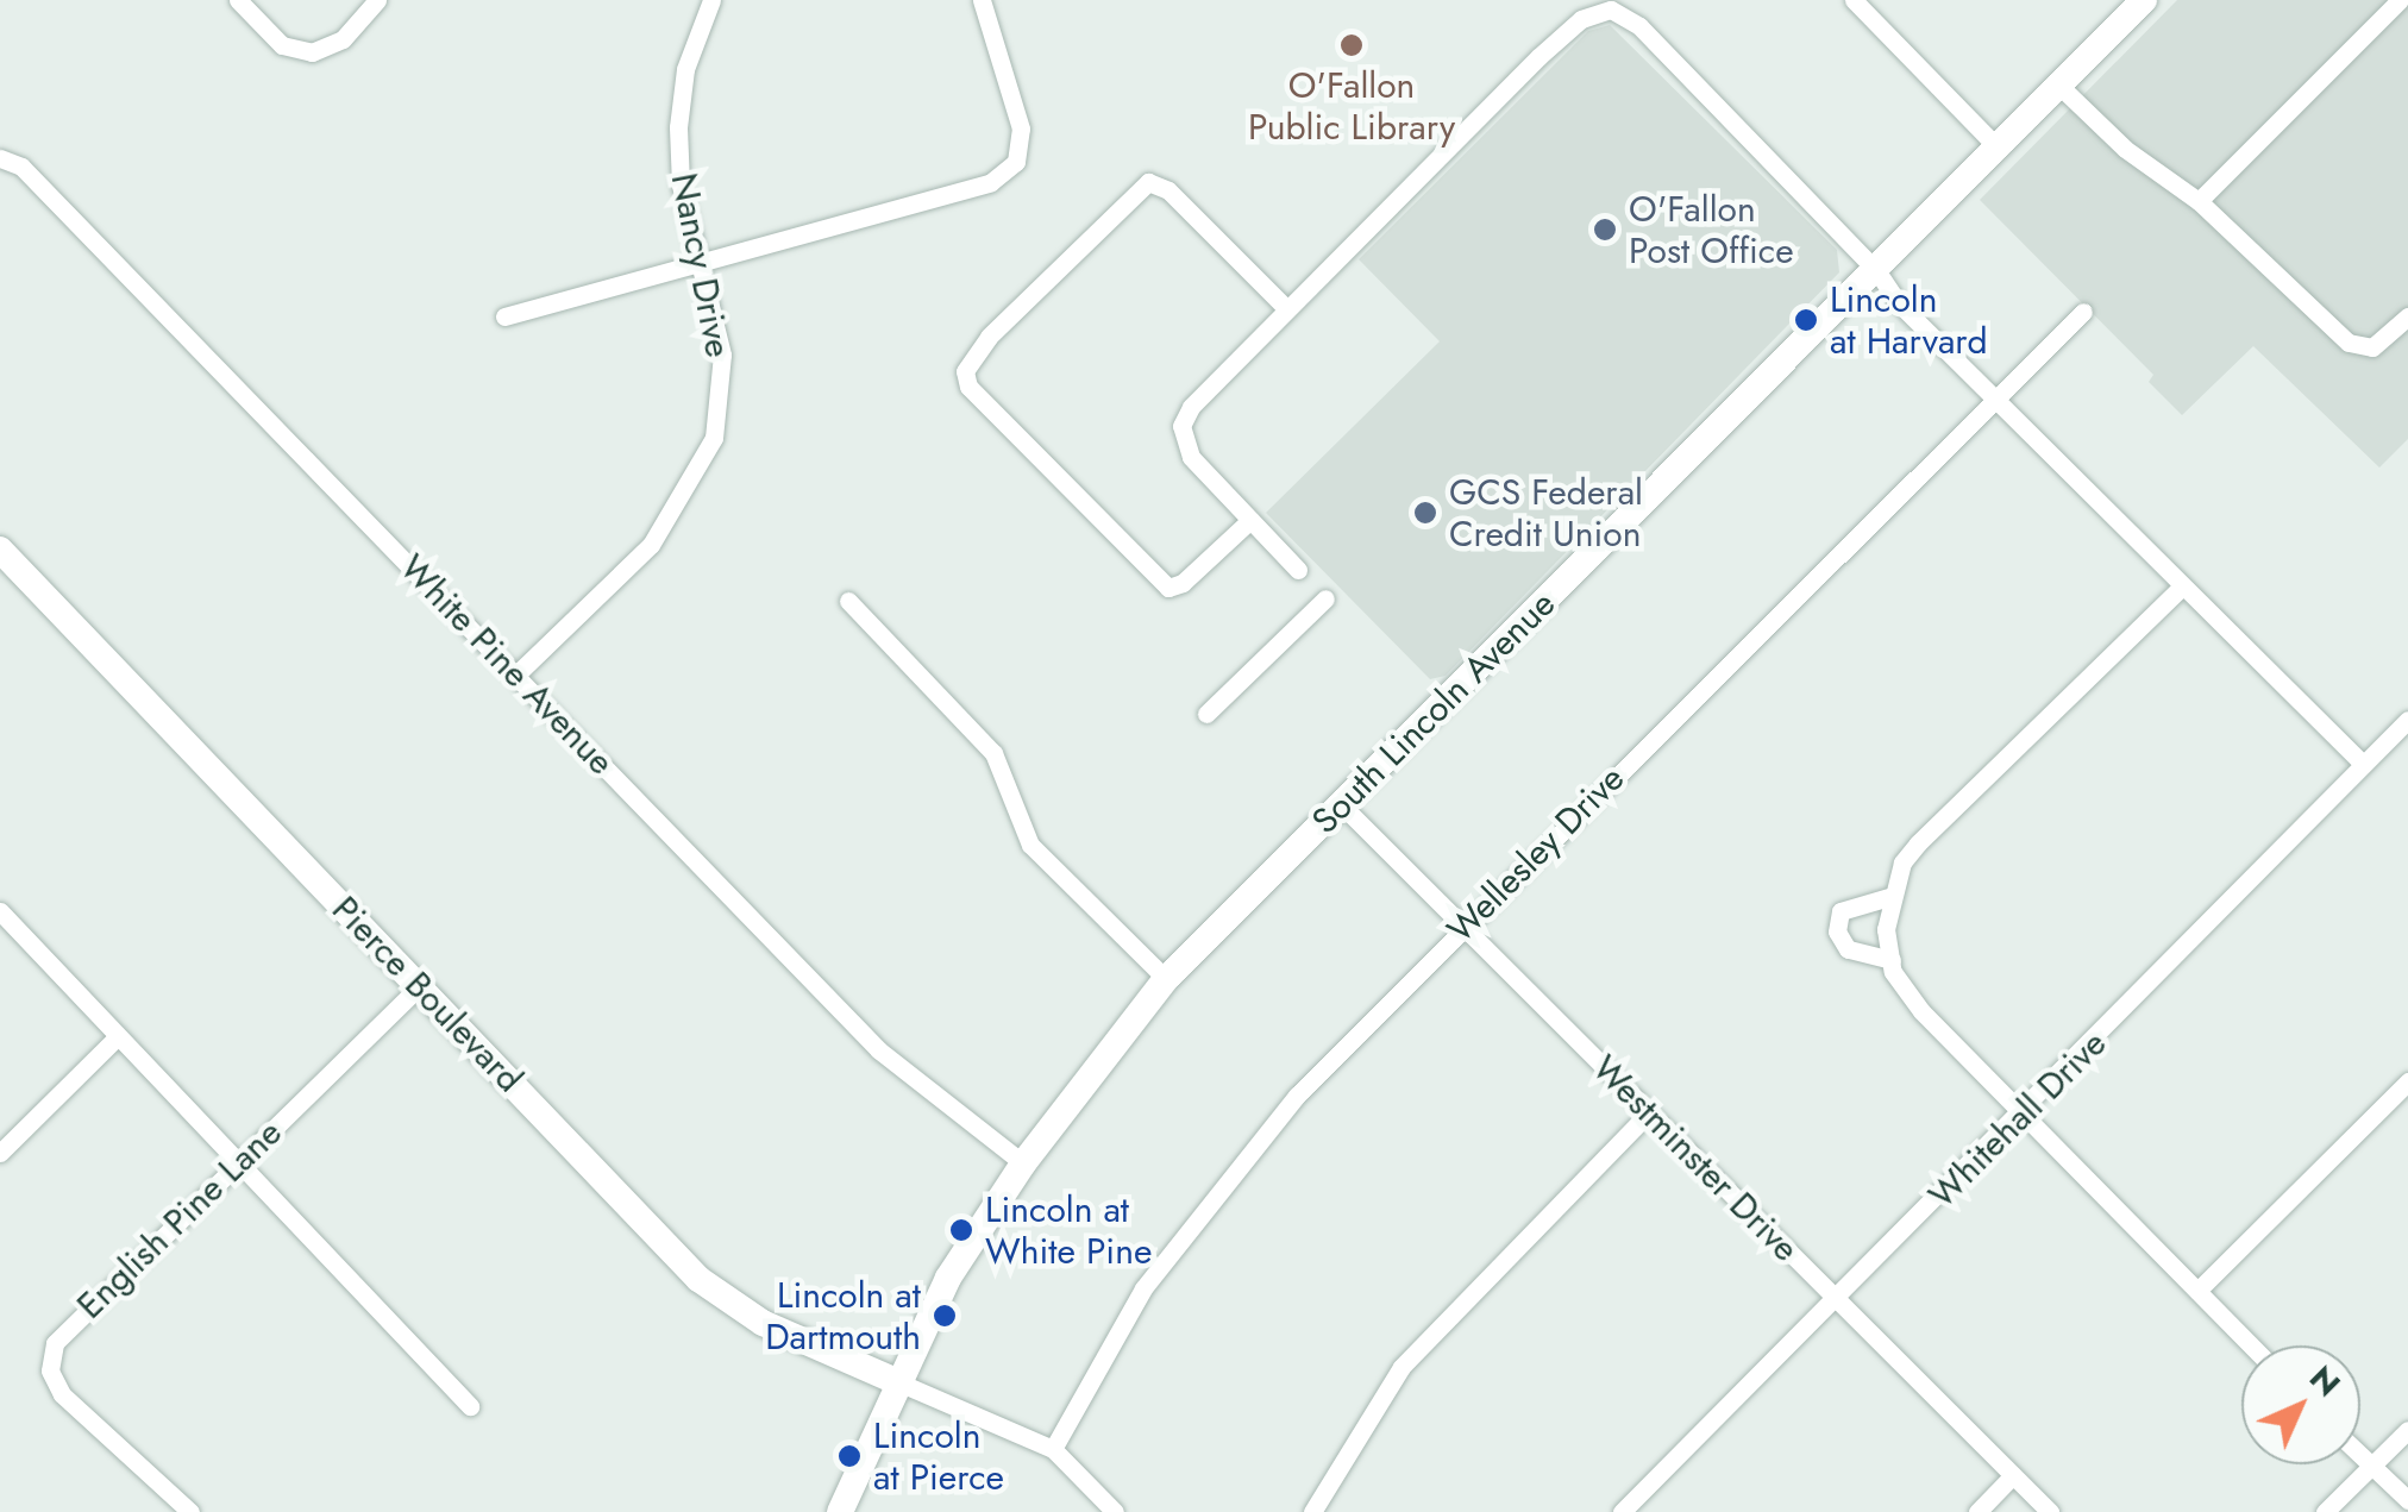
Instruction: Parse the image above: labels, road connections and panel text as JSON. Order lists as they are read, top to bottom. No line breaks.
{"streets":{"main road":["South Lincoln Avenue","Pierce Boulevard"],"street":["Nancy Drive","White Pine Avenue","Wellesley Drive","Whitehall Drive","Westminster Drive","English Pine Lane"]},"crossings":[["Nancy Drive","White Pine Avenue"],["White Pine Avenue","South Lincoln Avenue"],["South Lincoln Avenue","Pierce Boulevard"],["South Lincoln Avenue","Westminster Drive"],["Wellesley Drive","Westminster Drive"],["Pierce Boulevard","English Pine Lane"],["Whitehall Drive","Westminster Drive"]],"places":["O'Fallon Public Library","O'Fallon Post Office","Lincoln at Harvard","GCS Federal Credit Union","Lincoln at White Pine","Lincoln at Dartmouth","Lincoln at Pierce"],"north":"top right"}
